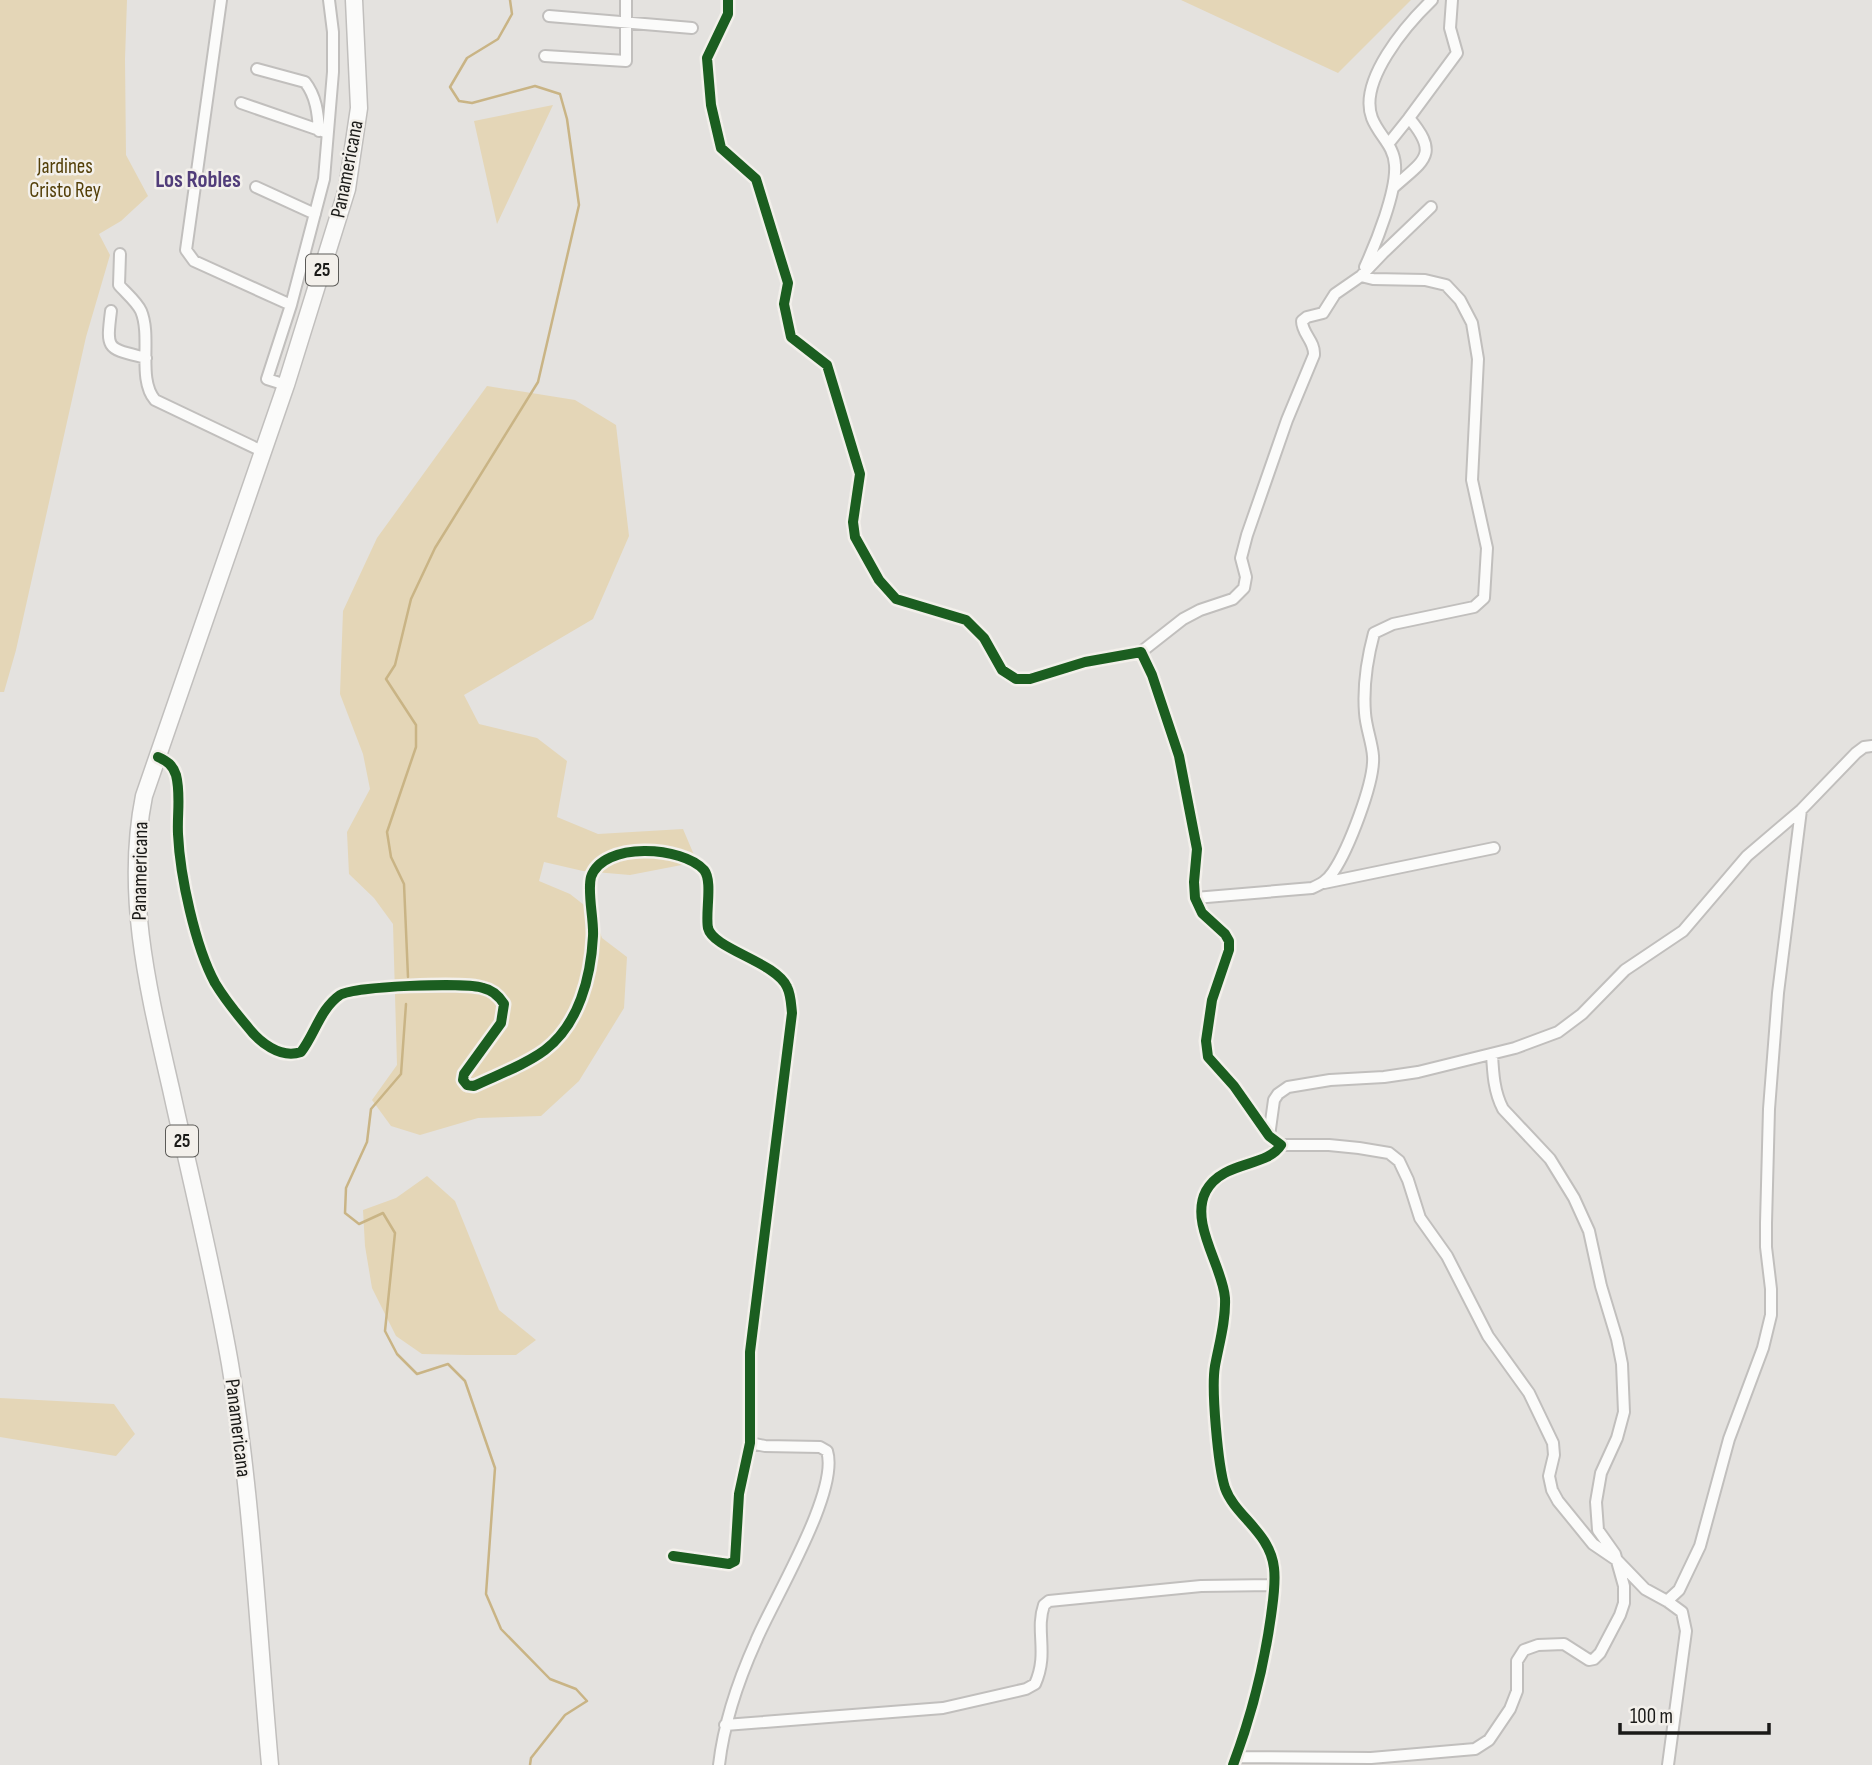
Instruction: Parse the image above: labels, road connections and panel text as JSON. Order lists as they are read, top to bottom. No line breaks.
{"streets":{"main road":["Panamericana","25"]},"districts":["Los Robles"],"parks":["Jardines Cristo Rey"],"scale_bar":"100 m"}
